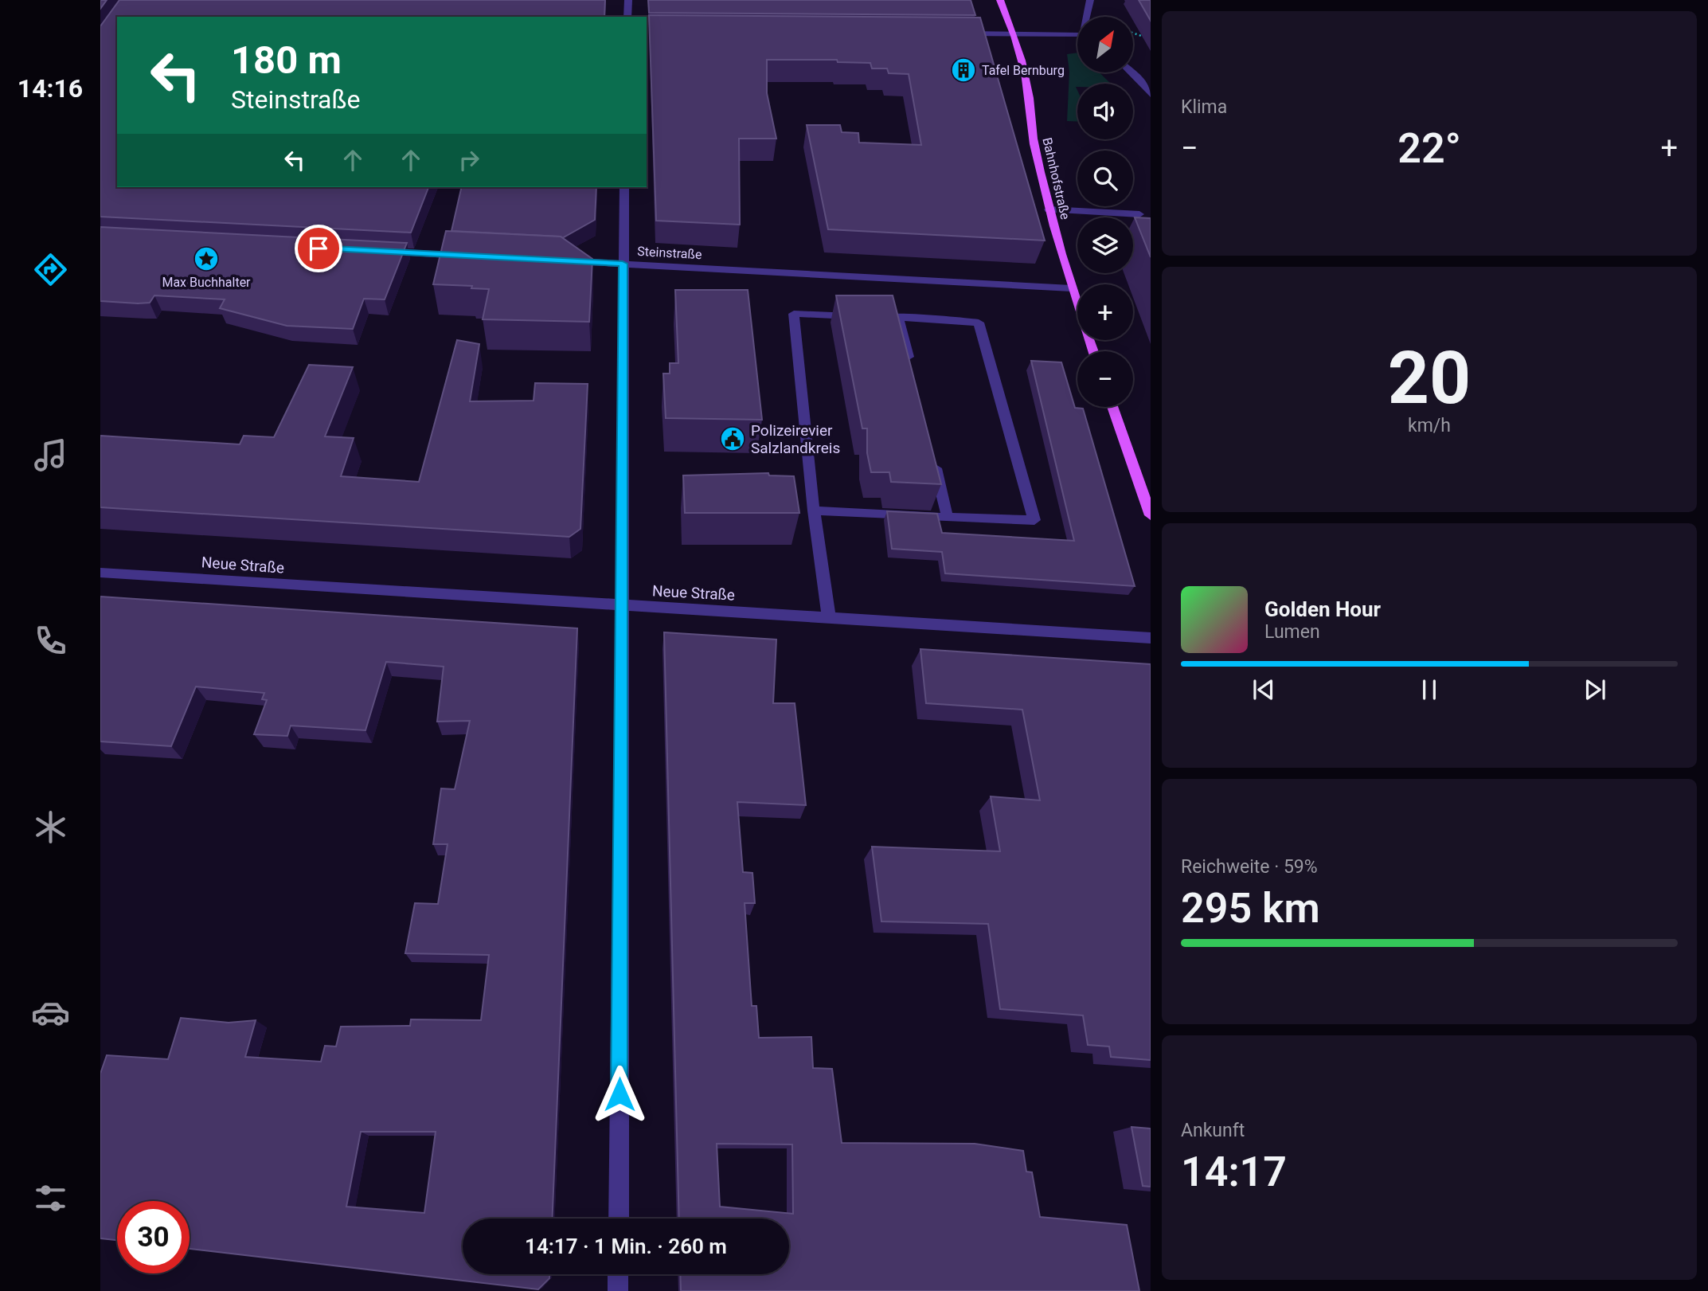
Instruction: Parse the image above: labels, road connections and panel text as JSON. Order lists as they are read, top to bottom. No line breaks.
{"streets":{"main road":["Bahnhofstraße"],"street":["Steinstraße","Neue Straße"]},"crossings":[["Bahnhofstraße","Steinstraße"]],"places":{"building":["Tafel Bernburg"],"place":["Max Buchhalter"],"public building":["Polizeirevier Salzlandkreis"]},"north":"top right","page":{"tabs":"14:16","tile":["Klima",["20","km/h"],["Reichweite · 59%","295 km"],["Ankunft","14:17"]],"map_buttons":["+","−"],"turn":["180 m","Steinstraße"],"heat":["−","22°","+"],"song":["Golden Hour","Lumen"],"limit":"30","trip":"14:17 · 1 Min. · 260 m"}}
